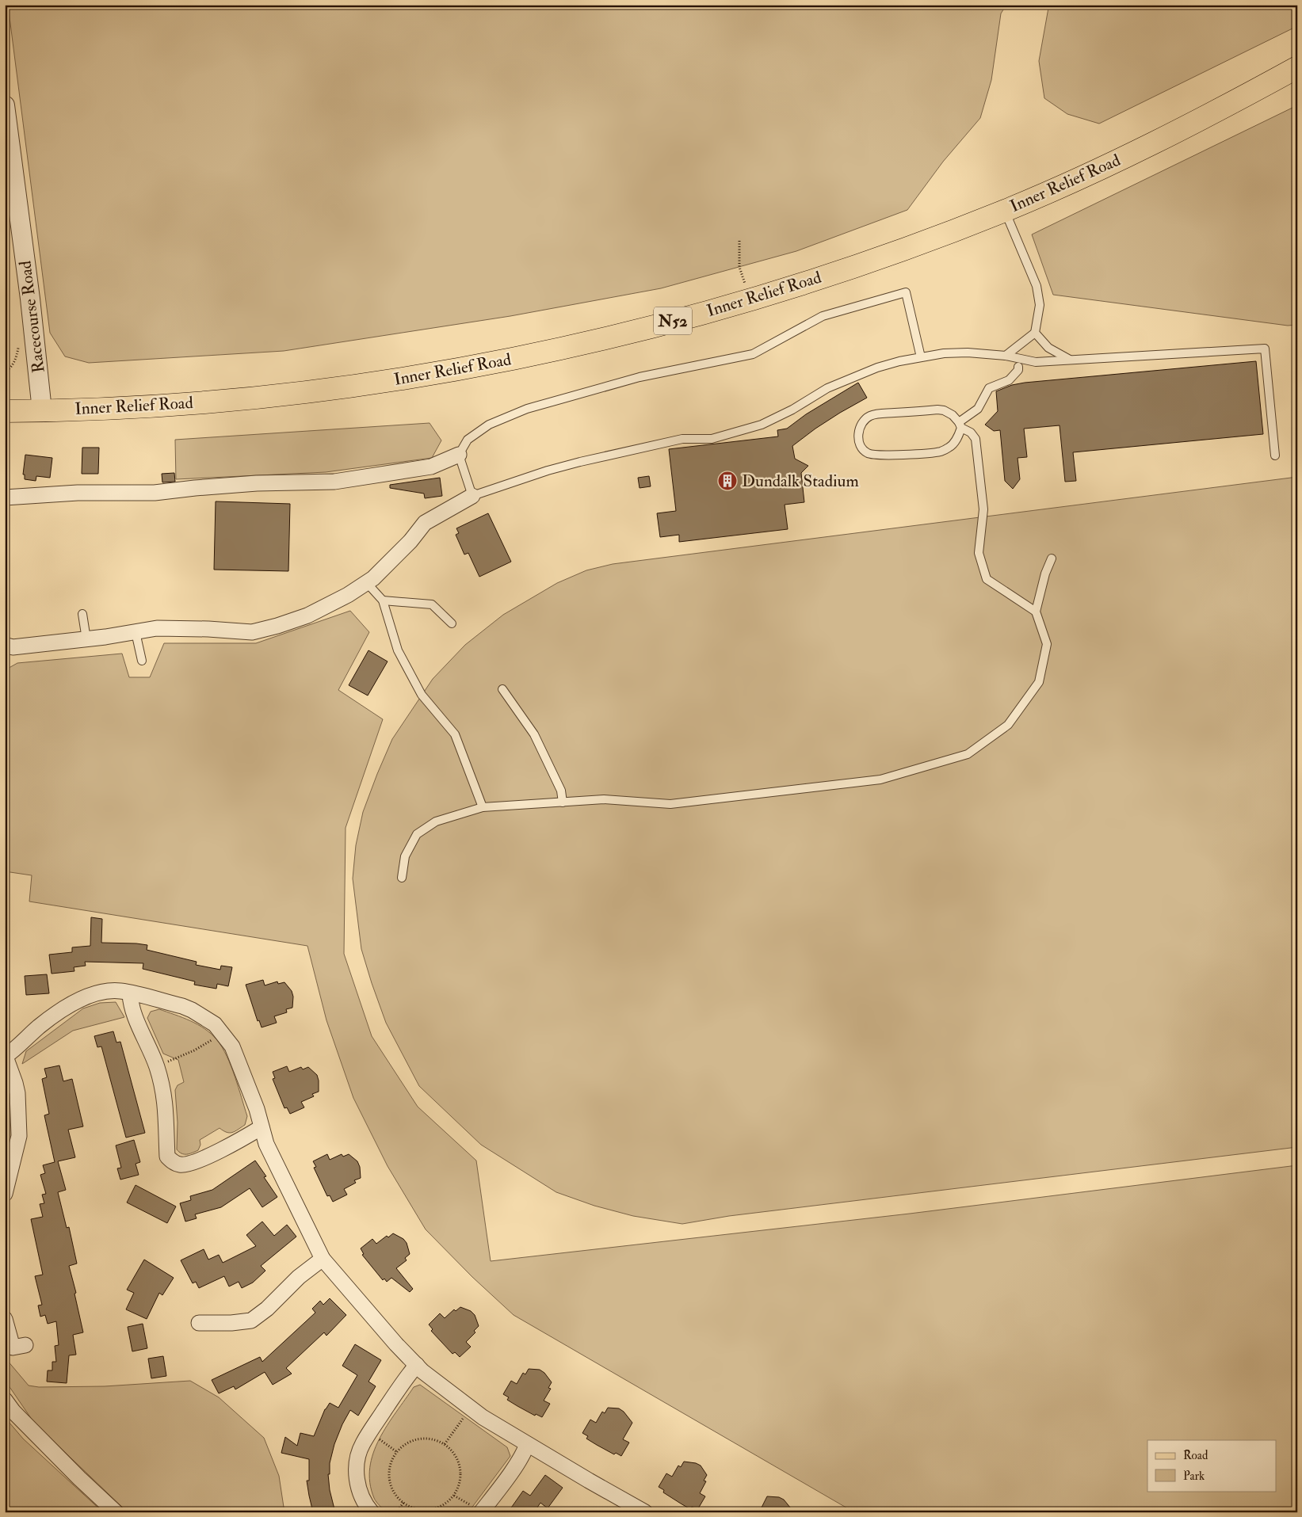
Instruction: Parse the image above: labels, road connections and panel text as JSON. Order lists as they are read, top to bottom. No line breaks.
{"streets":{"main road":["Inner Relief Road","N52"],"street":["Racecourse Road"]},"crossings":[["Inner Relief Road","Racecourse Road"]],"places":{"building":["Dundalk Stadium"]},"legend":["Road","Park"]}
